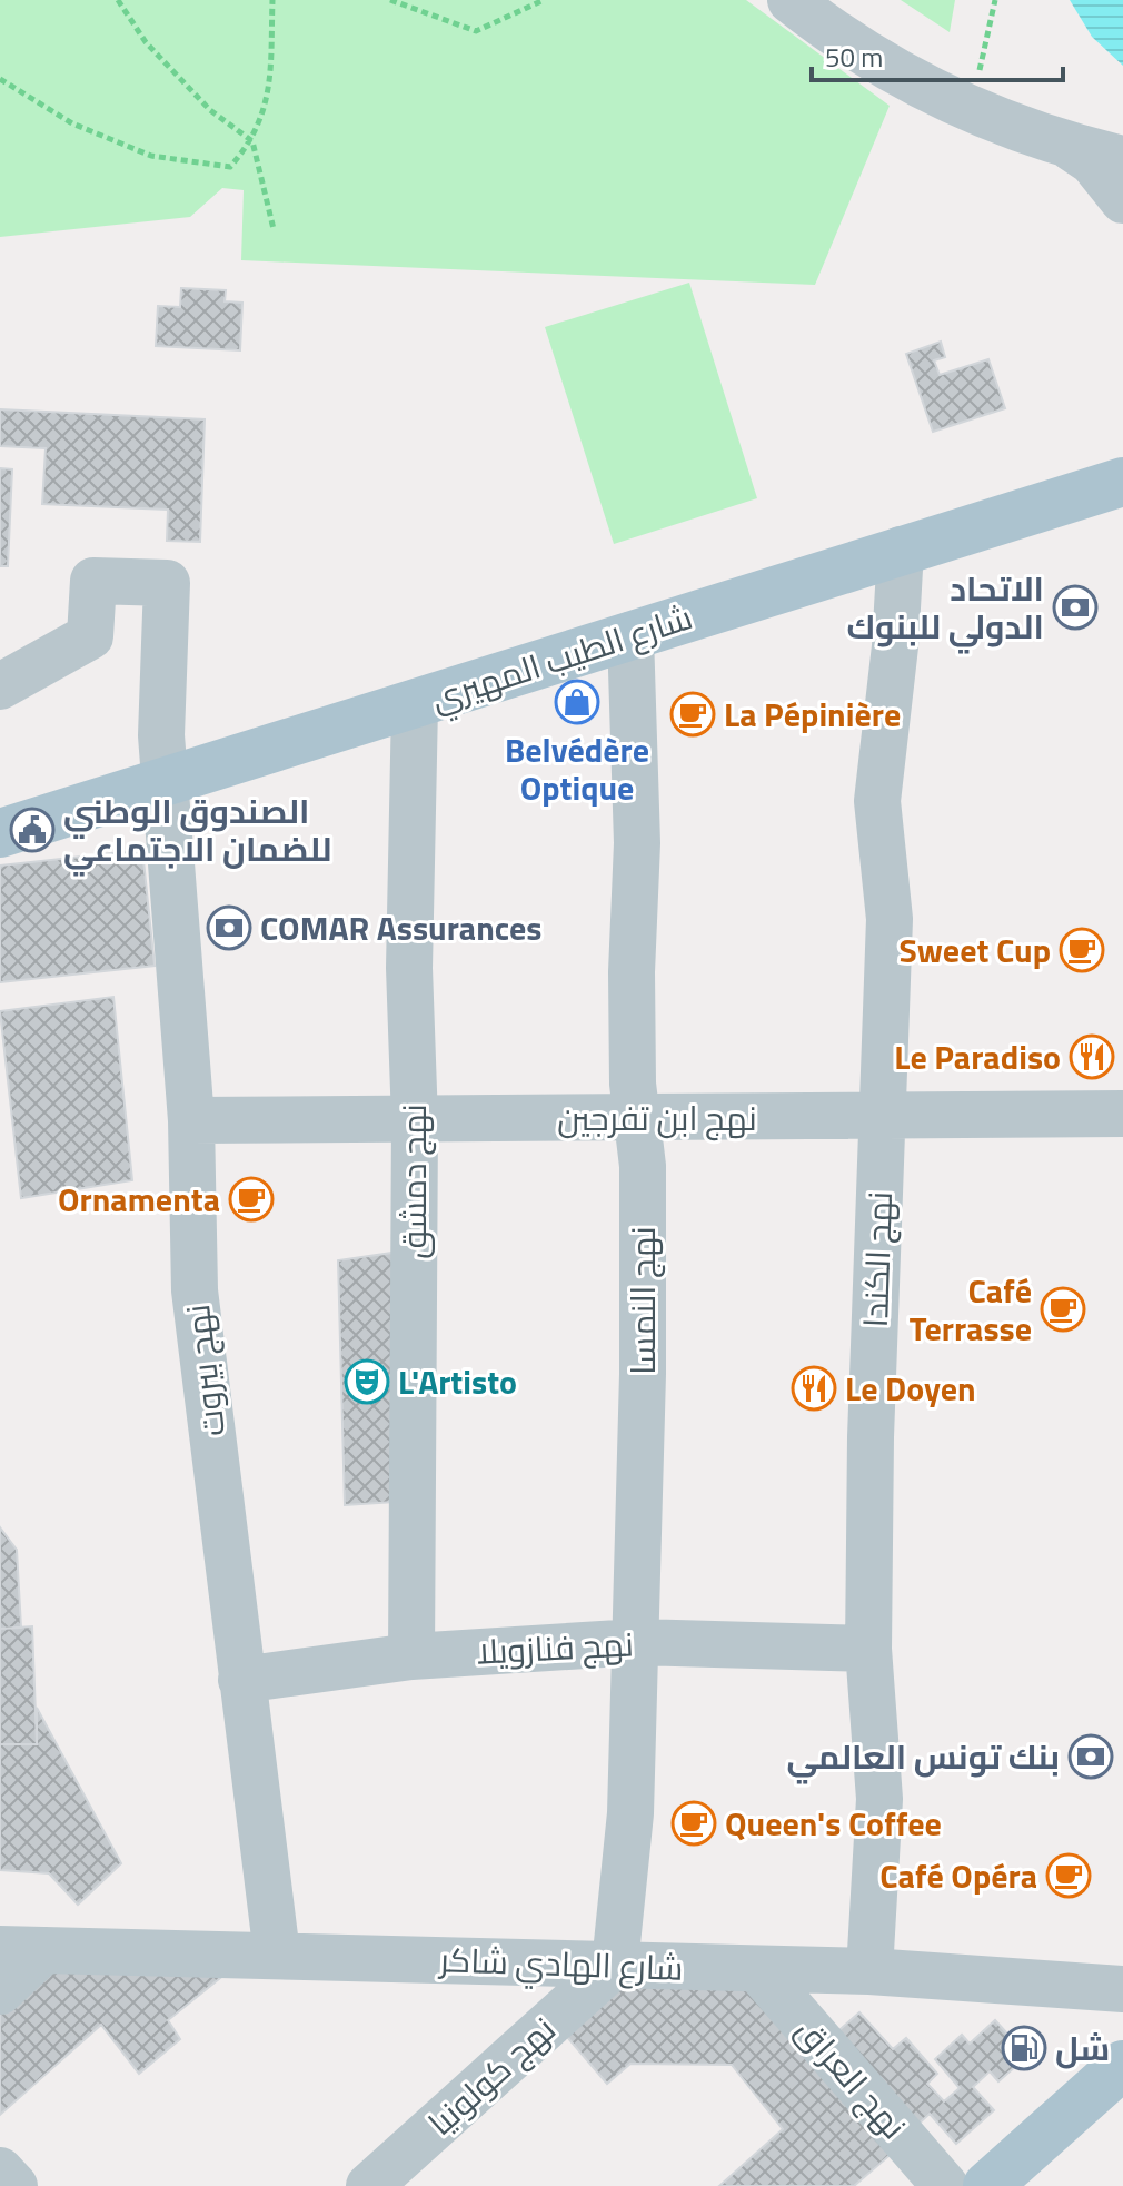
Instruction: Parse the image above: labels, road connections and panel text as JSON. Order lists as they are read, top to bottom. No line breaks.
{"streets":{"main road":["شارع الطيب المهيري"],"street":["نهج ابن تفرجين","نهج دمشق","نهج الكندا","نهج النمسا","نهج بيروت","نهج فنازويلا","شارع الهادي شاكر","نهج كولونيا","نهج العراق"]},"crossings":[["شارع الطيب المهيري","نهج دمشق"],["شارع الطيب المهيري","نهج الكندا"],["شارع الطيب المهيري","نهج النمسا"],["شارع الطيب المهيري","نهج بيروت"],["نهج ابن تفرجين","نهج دمشق"],["نهج ابن تفرجين","نهج الكندا"],["نهج ابن تفرجين","نهج النمسا"],["نهج ابن تفرجين","نهج بيروت"],["نهج دمشق","نهج فنازويلا"],["نهج الكندا","نهج فنازويلا"],["نهج الكندا","شارع الهادي شاكر"],["نهج النمسا","نهج فنازويلا"],["نهج النمسا","شارع الهادي شاكر"],["نهج النمسا","نهج كولونيا"],["نهج بيروت","نهج فنازويلا"],["نهج بيروت","شارع الهادي شاكر"],["شارع الهادي شاكر","نهج كولونيا"],["شارع الهادي شاكر","نهج العراق"]],"places":{"bank":["الاتحاد الدولي للبنوك","COMAR Assurances","بنك تونس العالمي"],"shop":["Belvédère Optique"],"cafe":["La Pépinière","Sweet Cup","Ornamenta","Café Terrasse","Queen's Coffee","Café Opéra"],"public building":["الصندوق الوطني للضمان الاجتماعي"],"restaurant":["Le Paradiso","Le Doyen"],"theatre":["L'Artisto"],"fuel station":["شل"]},"scale_bar":"50 m"}
